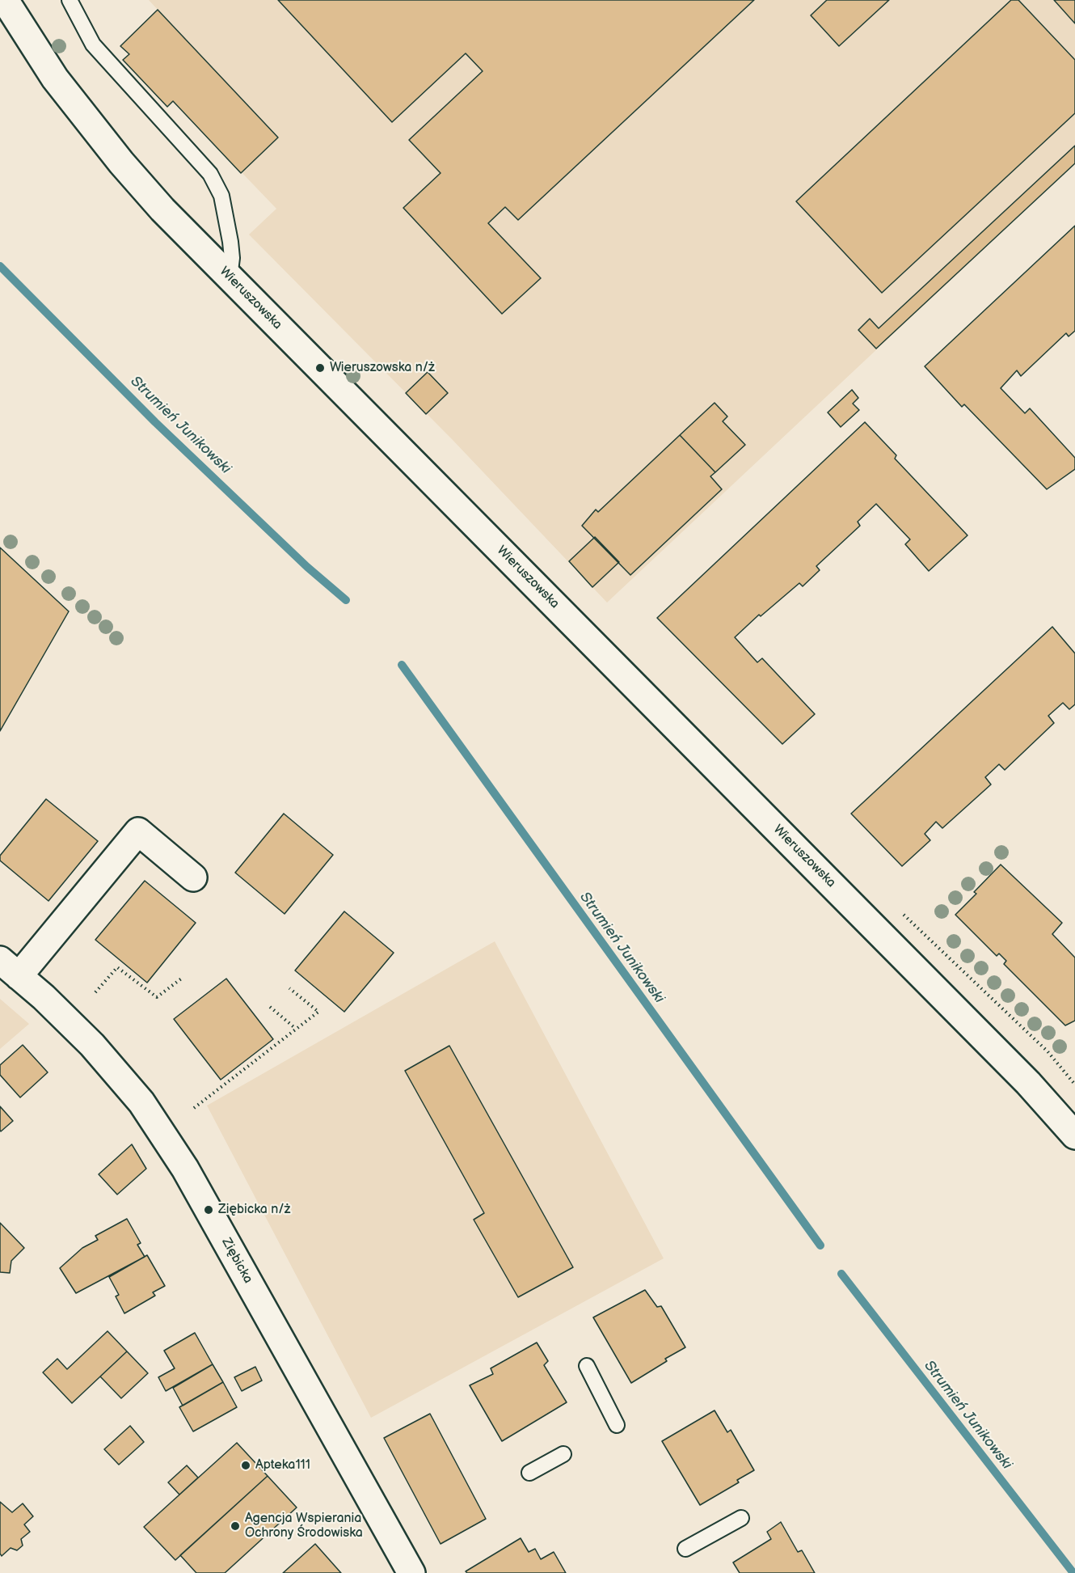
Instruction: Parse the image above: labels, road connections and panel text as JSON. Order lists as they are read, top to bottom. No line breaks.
{"streets":{"street":["Wieruszowska","Ziębicka"]},"water":["Strumień Junikowski"],"places":["Wieruszowska n/ż","Ziębicka n/ż","Apteka111","Agencja Wspierania Ochrony Środowiska"]}
